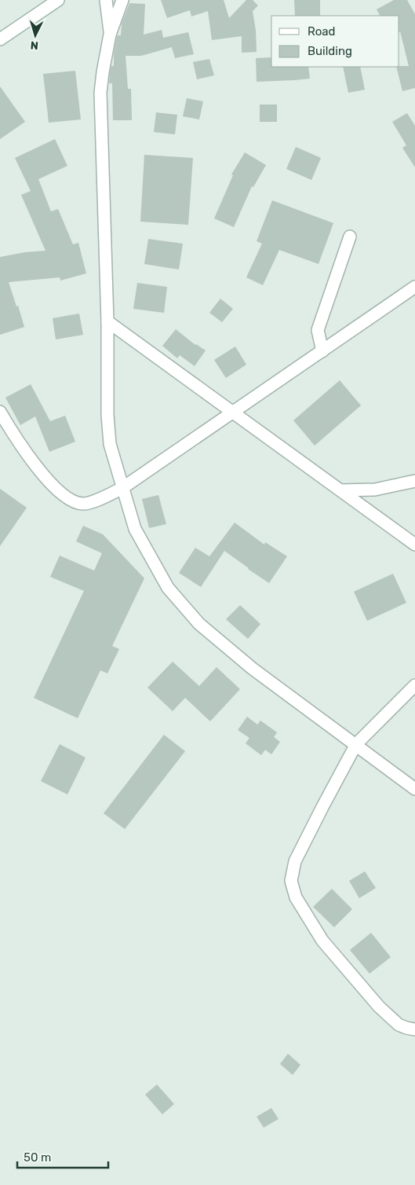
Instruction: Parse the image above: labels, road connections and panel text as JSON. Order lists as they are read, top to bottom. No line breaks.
{"legend":["Road","Building"],"scale_bar":"50 m","north":"bottom"}
